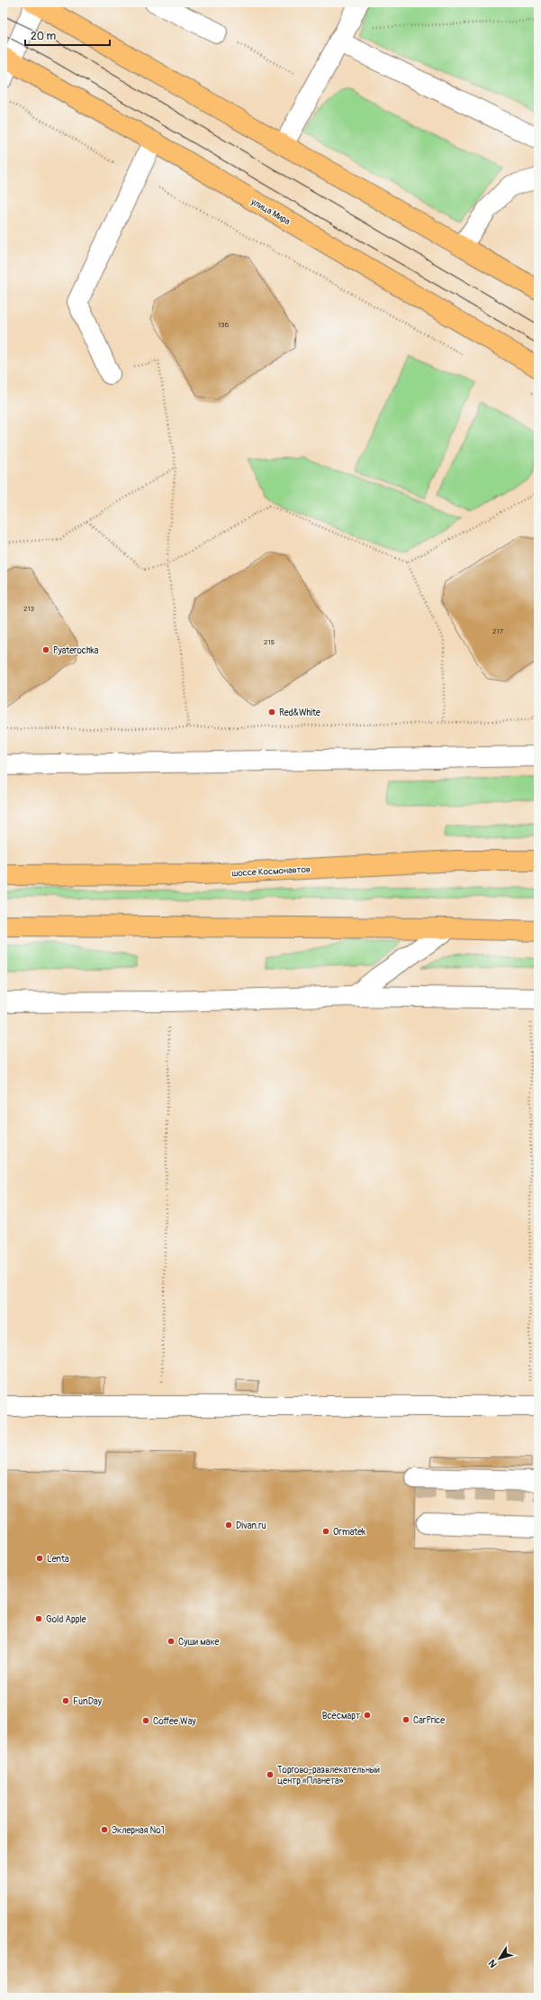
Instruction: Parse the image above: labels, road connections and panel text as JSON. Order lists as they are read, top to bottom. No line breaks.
{"streets":{"main road":["улица Мира","шоссе Космонавтов"]},"places":["Pyaterochka","Red&White","Divan.ru","Ormatek","Lenta","Gold Apple","Суши маке","FunDay","Всёсмарт","CarPrice","Coffee Way","Торгово-развлекательный центр «Планета»","Эклерная №1"],"house_numbers":["136","213","217","215"],"scale_bar":"20 m","north":"bottom left"}
